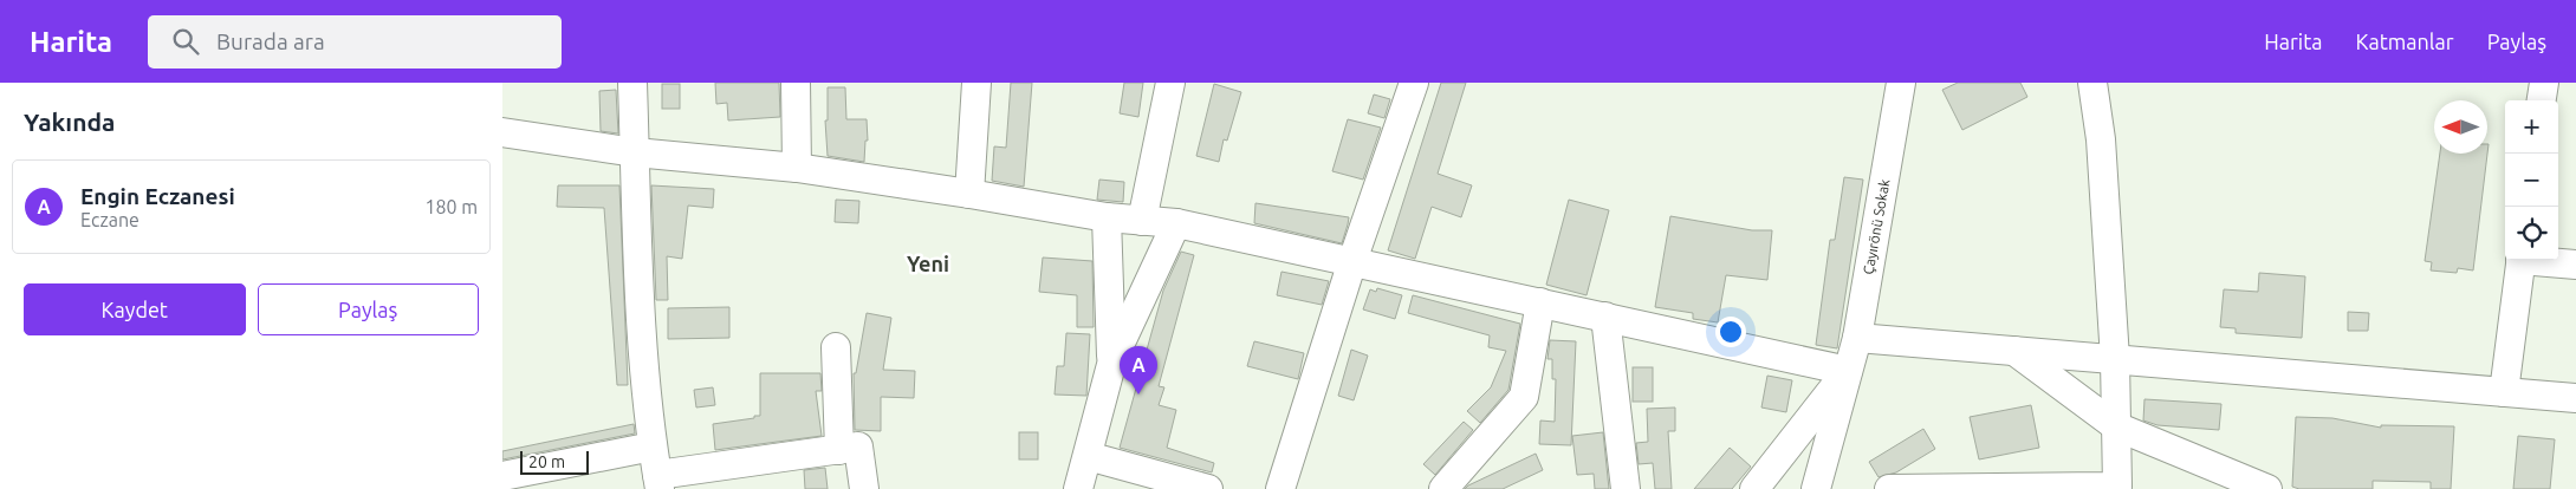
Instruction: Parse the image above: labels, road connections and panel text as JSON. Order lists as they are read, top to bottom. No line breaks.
{"streets":{"street":["Çayırönü Sokak"]},"districts":["Yeni"],"scale_bar":"20 m","north":"left","page":{"header":"Harita","search":"Burada ara","nav":["Harita","Katmanlar","Paylaş"],"heading":"Yakında","map_buttons":["+","−"],"list":[{"mark":"A","name":"Engin Eczanesi","note":"Eczane","value":"180 m"}],"buttons":["Kaydet","Paylaş"],"pins":"A","scale":"20 m"}}
